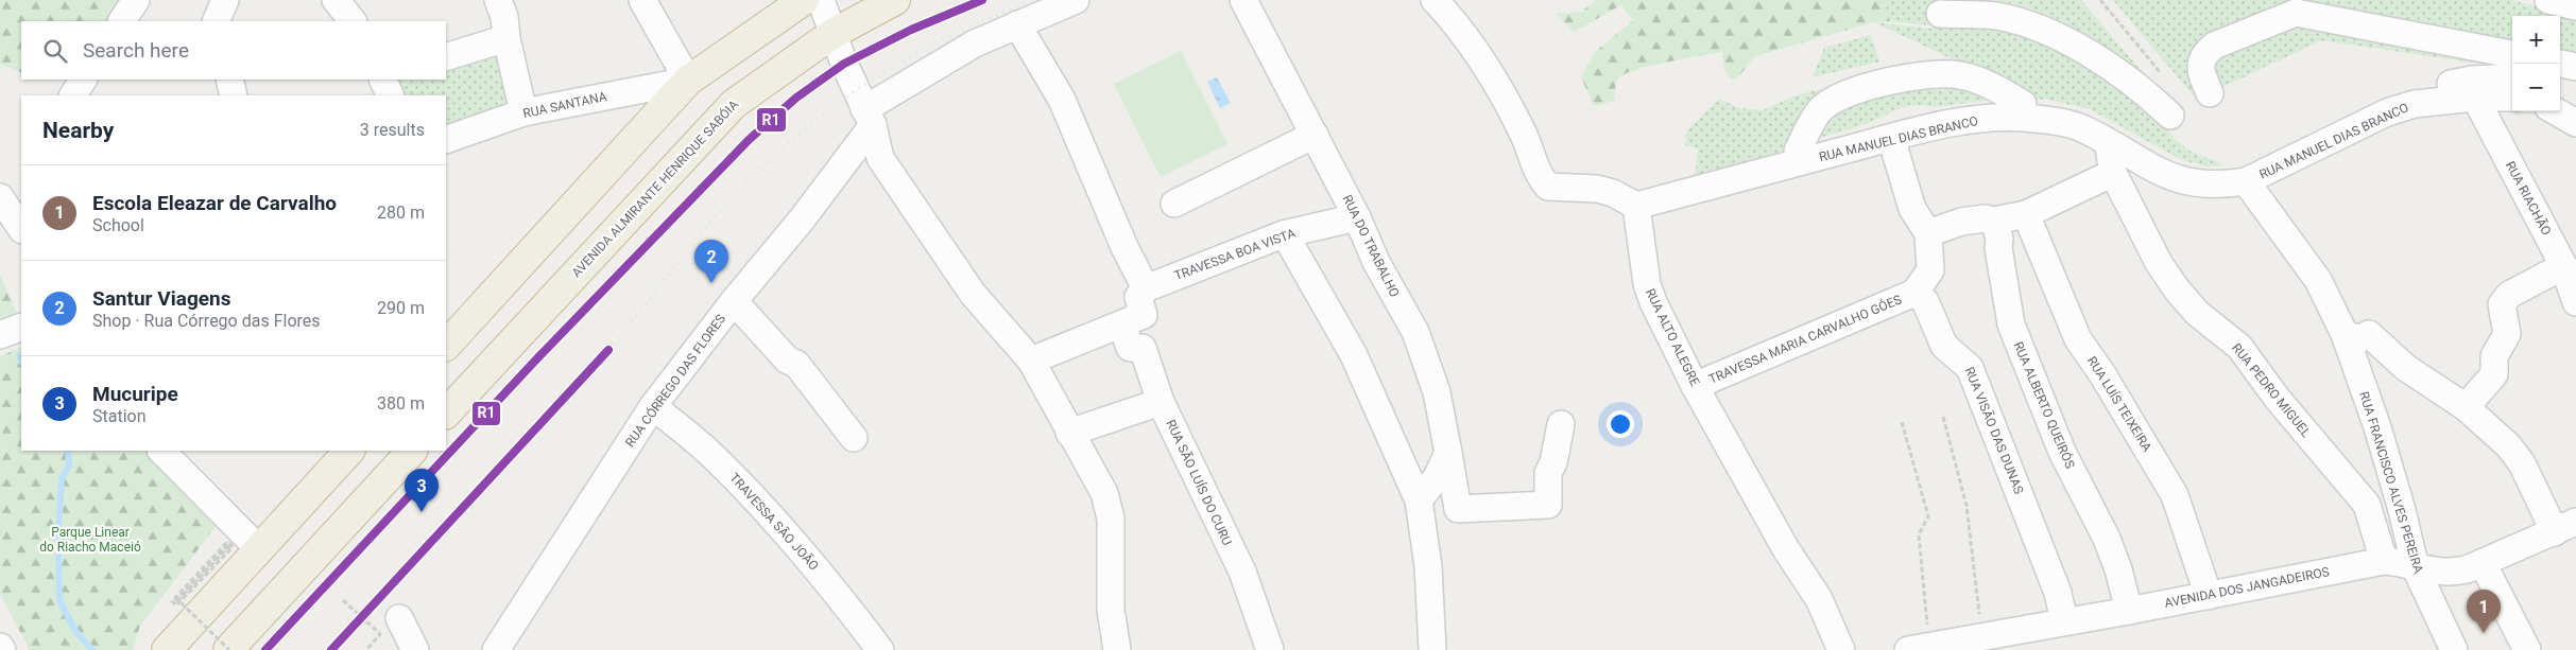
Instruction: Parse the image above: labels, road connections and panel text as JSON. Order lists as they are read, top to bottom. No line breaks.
{"streets":{"highway":["AVENIDA ALMIRANTE HENRIQUE SABÓIA"],"street":["RUA SANTANA","RUA MANUEL DIAS BRANCO","RUA RIACHÃO","RUA DO TRABALHO","TRAVESSA BOA VISTA","RUA ALTO ALEGRE","TRAVESSA MARIA CARVALHO GÓES","RUA CÓRREGO DAS FLORES","RUA PEDRO MIGUEL","RUA LUÍS TEIXEIRA","RUA ALBERTO QUEIRÓS","RUA VISÃO DAS DUNAS","RUA SÃO LUÍS DO CURU","RUA FRANCISCO ALVES PEREIRA","TRAVESSA SÃO JOÃO","AVENIDA DOS JANGADEIROS"]},"crossings":[["RUA MANUEL DIAS BRANCO","RUA RIACHÃO"],["RUA MANUEL DIAS BRANCO","RUA ALTO ALEGRE"],["RUA MANUEL DIAS BRANCO","RUA PEDRO MIGUEL"],["RUA MANUEL DIAS BRANCO","RUA FRANCISCO ALVES PEREIRA"],["RUA DO TRABALHO","TRAVESSA BOA VISTA"],["TRAVESSA BOA VISTA","RUA SÃO LUÍS DO CURU"],["RUA ALTO ALEGRE","TRAVESSA MARIA CARVALHO GÓES"],["TRAVESSA MARIA CARVALHO GÓES","RUA VISÃO DAS DUNAS"],["RUA CÓRREGO DAS FLORES","TRAVESSA SÃO JOÃO"],["RUA PEDRO MIGUEL","AVENIDA DOS JANGADEIROS"],["RUA LUÍS TEIXEIRA","AVENIDA DOS JANGADEIROS"],["RUA ALBERTO QUEIRÓS","AVENIDA DOS JANGADEIROS"],["RUA VISÃO DAS DUNAS","AVENIDA DOS JANGADEIROS"],["RUA FRANCISCO ALVES PEREIRA","AVENIDA DOS JANGADEIROS"]],"parks":["Parque Linear do Riacho Maceió"],"lines":["transit line R1"],"page":{"map_buttons":["+","−"],"search":"Search here","heading":["Nearby","3 results"],"list":[{"mark":"1","name":"Escola Eleazar de Carvalho","note":"School","value":"280 m"},{"mark":"2","name":"Santur Viagens","note":"Shop · Rua Córrego das Flores","value":"290 m"},{"mark":"3","name":"Mucuripe","note":"Station","value":"380 m"}],"pins":["2","3","1"]}}
